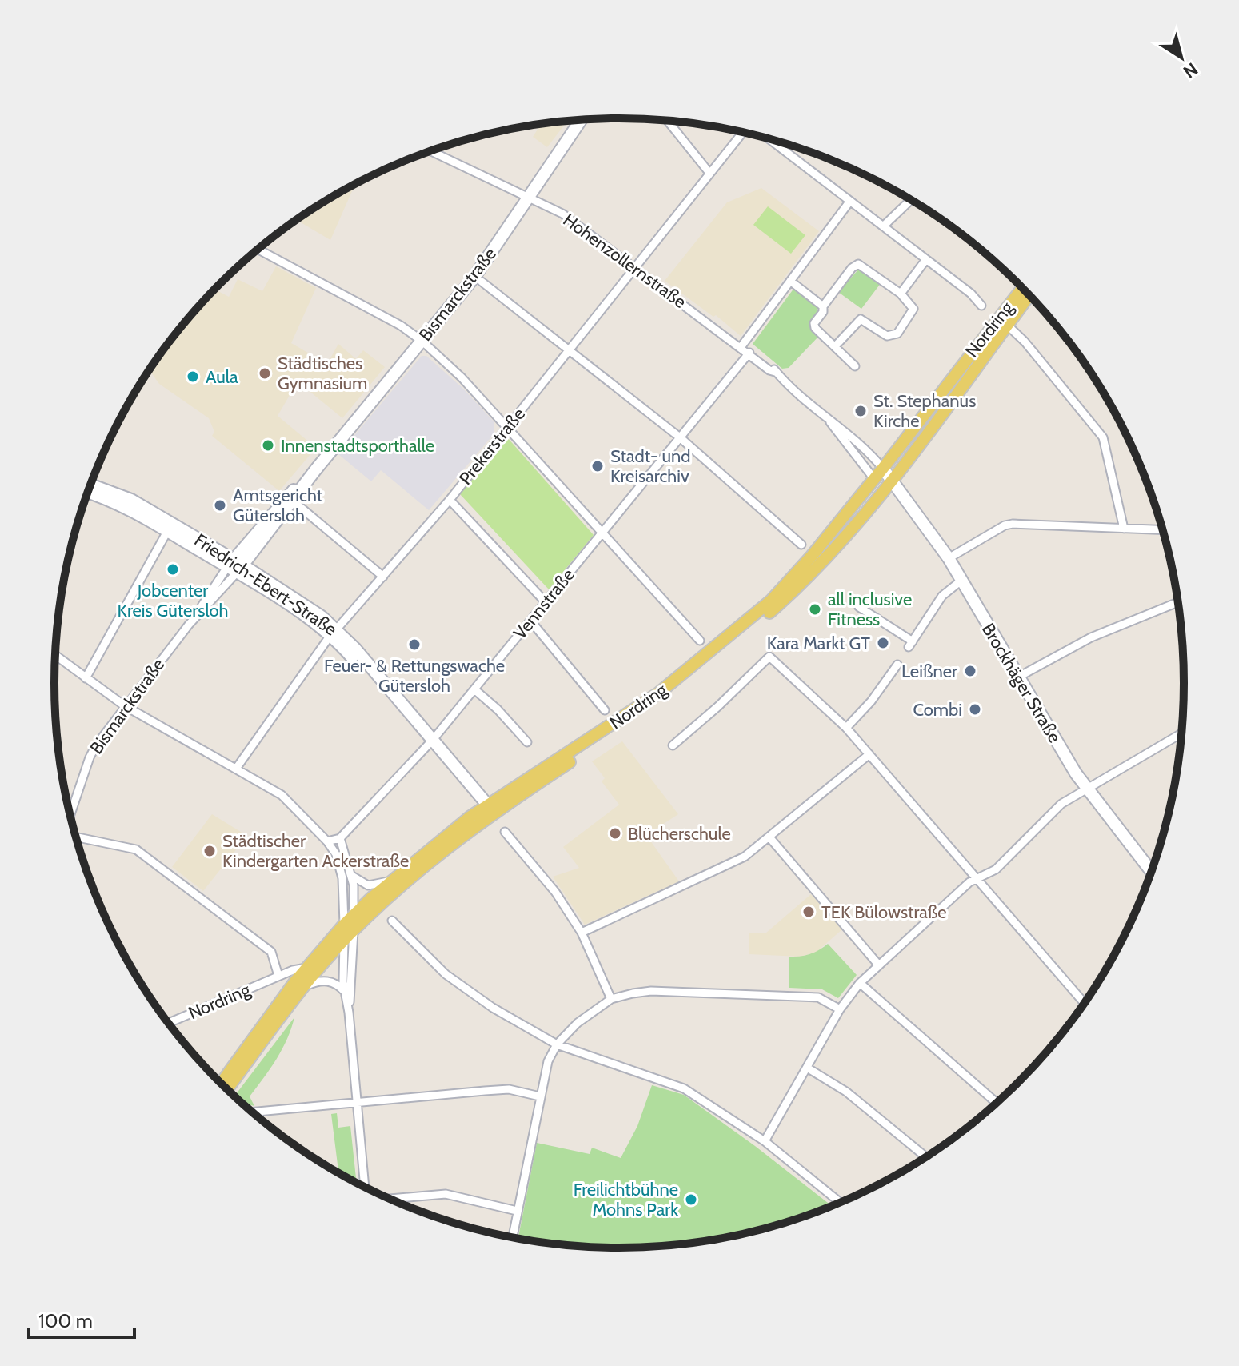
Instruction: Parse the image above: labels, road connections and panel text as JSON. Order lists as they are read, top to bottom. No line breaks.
{"streets":{"main road":["Hohenzollernstraße","Bismarckstraße","Nordring","Friedrich-Ebert-Straße","Brockhäger Straße"],"street":["Prekerstraße","Vennstraße"]},"crossings":[["Hohenzollernstraße","Bismarckstraße"],["Hohenzollernstraße","Nordring"],["Hohenzollernstraße","Prekerstraße"],["Hohenzollernstraße","Vennstraße"],["Hohenzollernstraße","Brockhäger Straße"],["Bismarckstraße","Friedrich-Ebert-Straße"],["Nordring","Friedrich-Ebert-Straße"],["Nordring","Brockhäger Straße"],["Prekerstraße","Friedrich-Ebert-Straße"],["Friedrich-Ebert-Straße","Vennstraße"]],"places":["Städtisches Gymnasium","Aula","St. Stephanus Kirche","Innenstadtsporthalle","Stadt- und Kreisarchiv","Amtsgericht Gütersloh","Jobcenter Kreis Gütersloh","all inclusive Fitness","Kara Markt GT","Feuer- & Rettungswache Gütersloh","Leißner","Combi","Blücherschule","Städtischer Kindergarten Ackerstraße","TEK Bülowstraße","Freilichtbühne Mohns Park"],"scale_bar":"100 m","north":"bottom right"}
